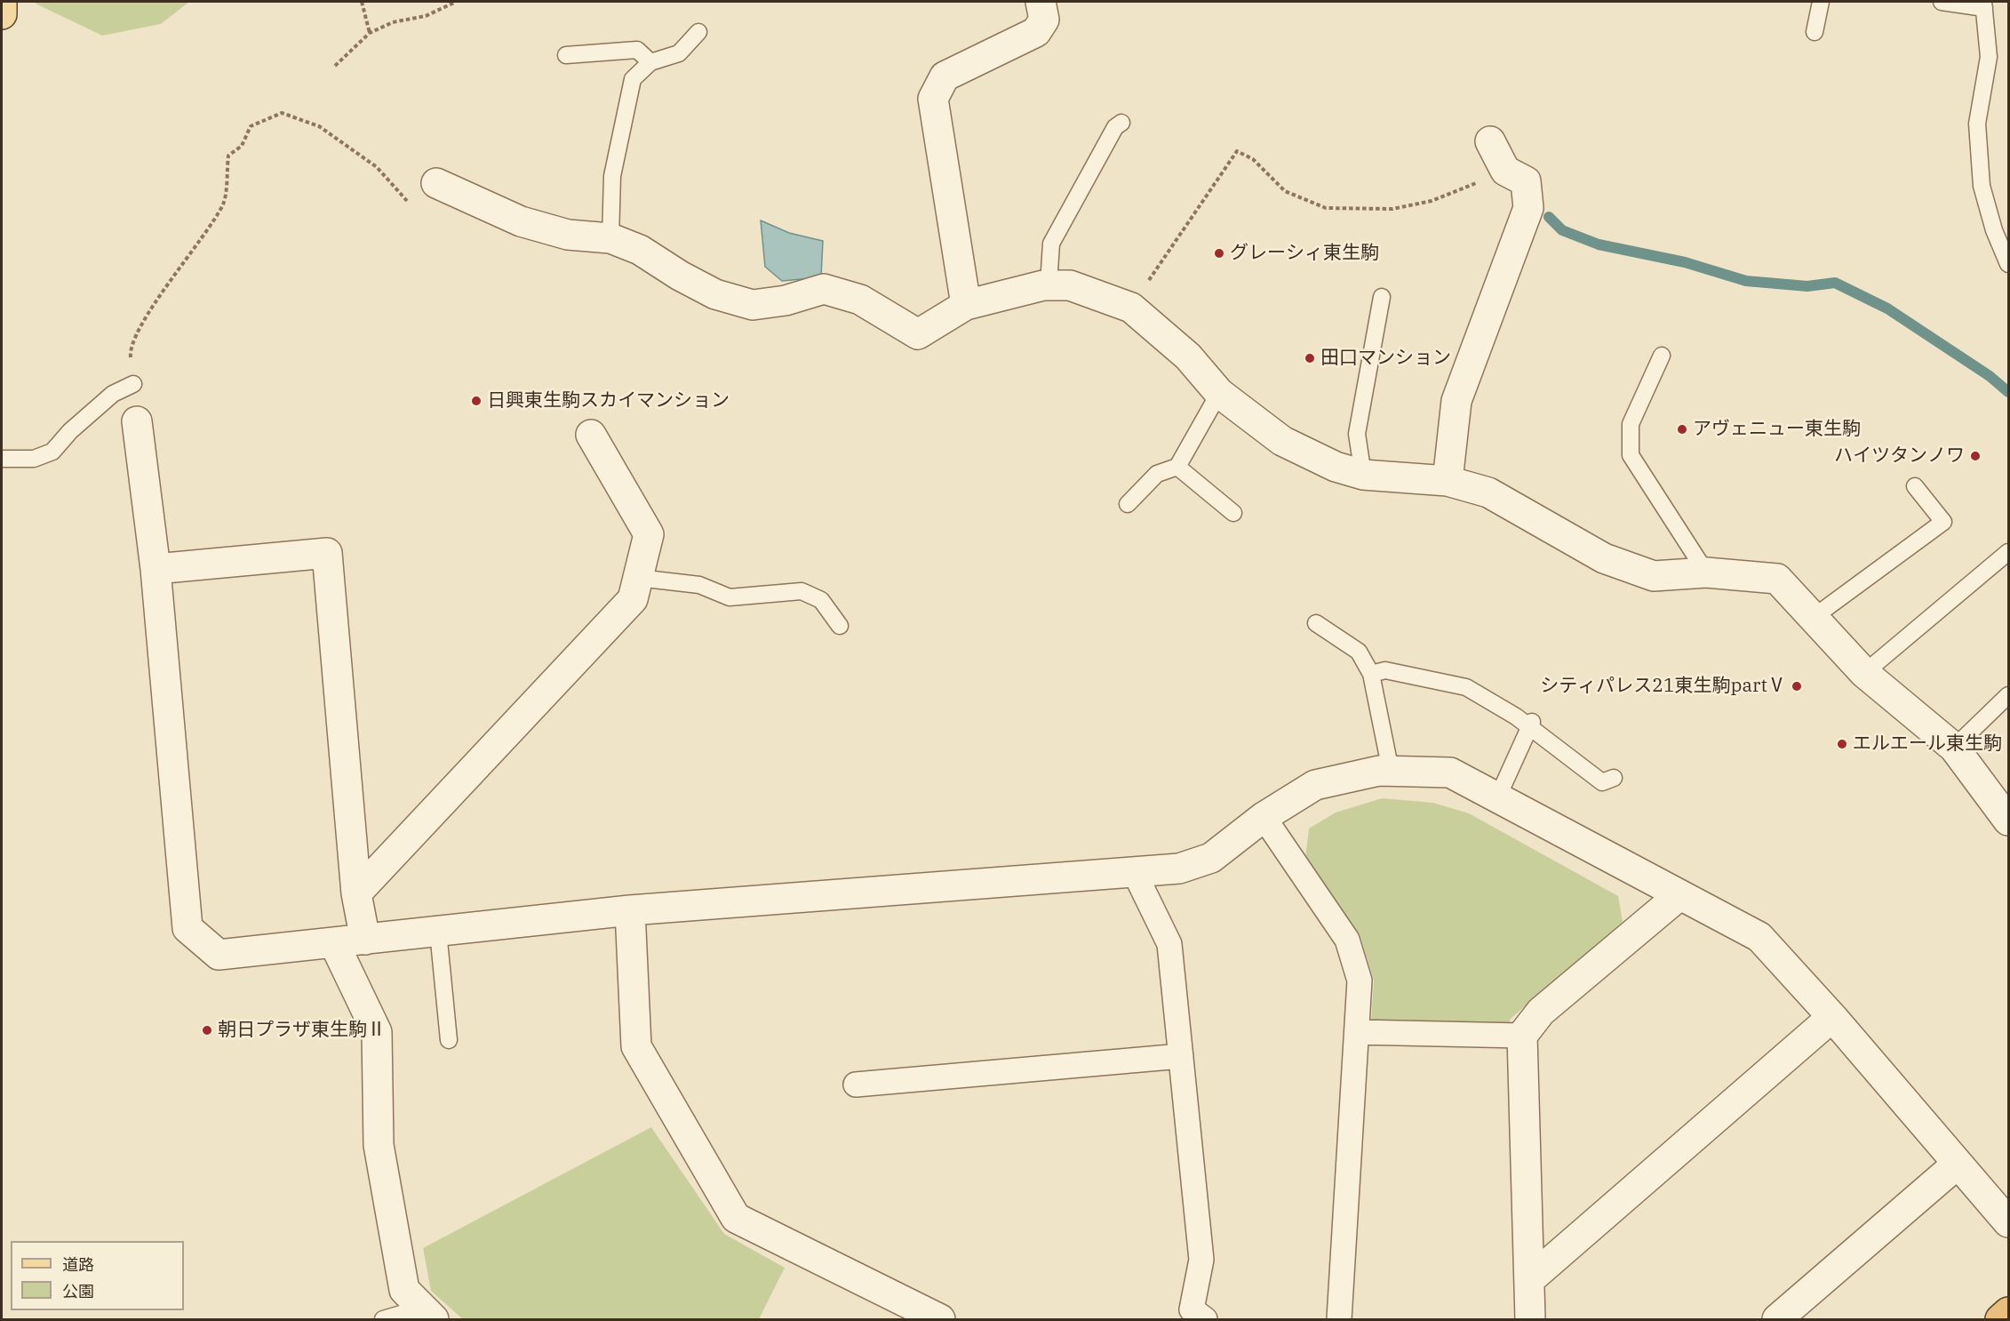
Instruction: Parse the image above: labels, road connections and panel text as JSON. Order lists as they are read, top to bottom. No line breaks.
{"places":["グレーシィ東生駒","田口マンション","日興東生駒スカイマンション","アヴェニュー東生駒","ハイツタンノワ","シティパレス21東生駒partⅤ","エルエール東生駒","朝日プラザ東生駒Ⅱ"],"legend":["道路","公園"]}
